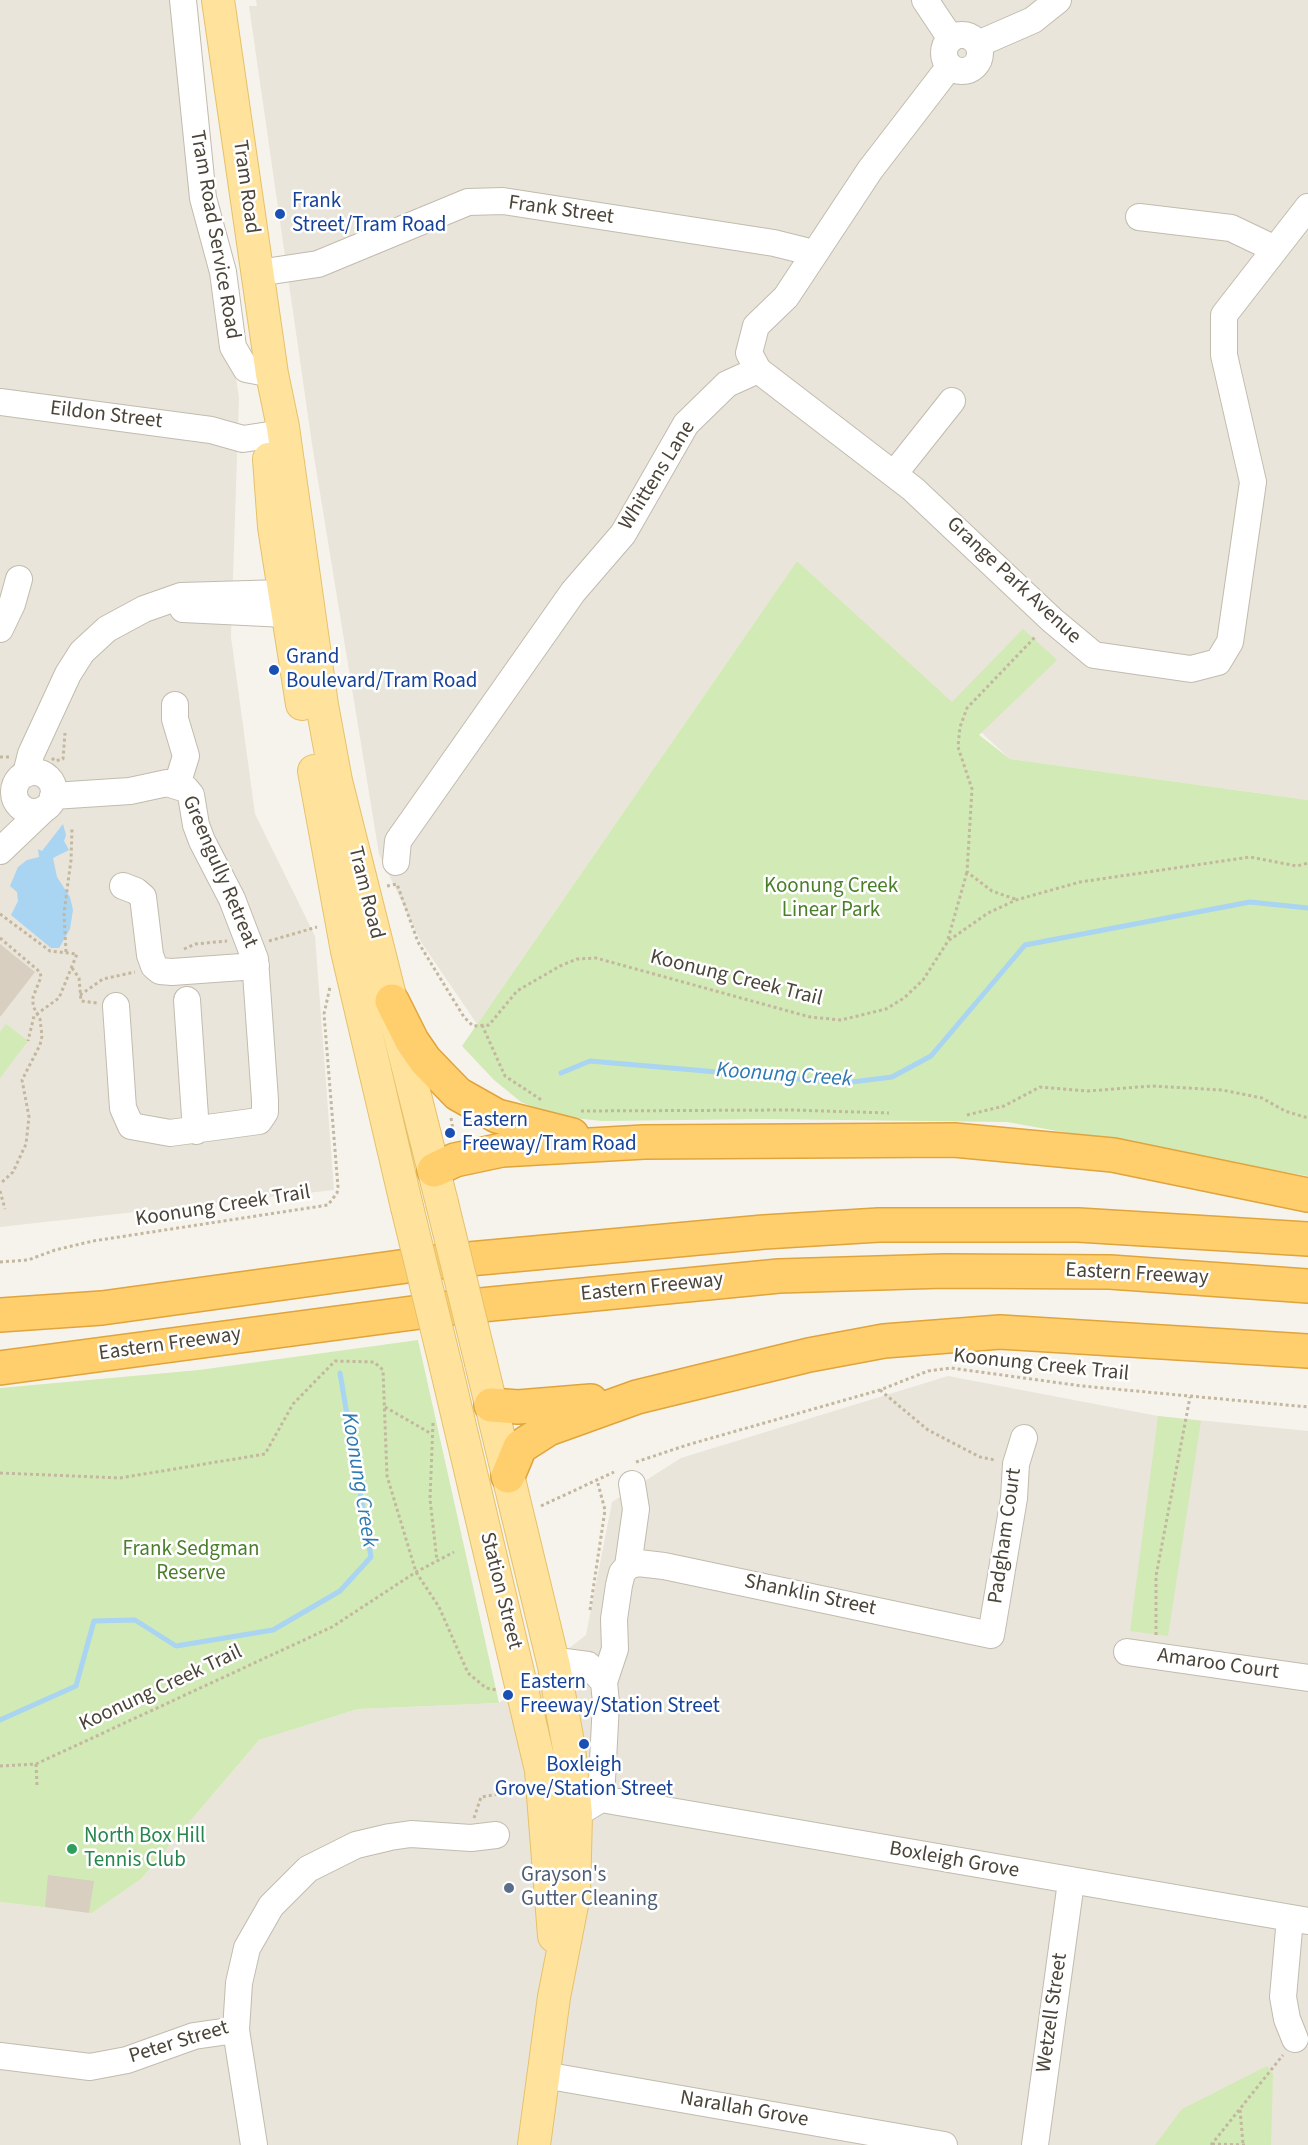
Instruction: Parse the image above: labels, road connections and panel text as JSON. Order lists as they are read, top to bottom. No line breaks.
{"streets":{"highway":["Eastern Freeway"],"main road":["Tram Road","Station Street"],"street":["Frank Street","Tram Road Service Road","Eildon Street","Whittens Lane","Grange Park Avenue","Greengully Retreat","Padgham Court","Shanklin Street","Amaroo Court","Boxleigh Grove","Wetzell Street","Peter Street","Narallah Grove"],"path":["Koonung Creek Trail"]},"crossings":[["Tram Road","Frank Street"],["Tram Road","Tram Road Service Road"],["Tram Road","Eildon Street"],["Tram Road","Station Street"],["Whittens Lane","Grange Park Avenue"],["Koonung Creek Trail","Station Street"],["Padgham Court","Shanklin Street"],["Station Street","Shanklin Street"],["Station Street","Boxleigh Grove"],["Station Street","Narallah Grove"],["Boxleigh Grove","Wetzell Street"]],"water":["Koonung Creek"],"parks":["Koonung Creek Linear Park","Frank Sedgman Reserve"],"places":["Frank Street/Tram Road","Grand Boulevard/Tram Road","Eastern Freeway/Tram Road","Eastern Freeway/Station Street","Boxleigh Grove/Station Street","North Box Hill Tennis Club","Grayson's Gutter Cleaning"]}
